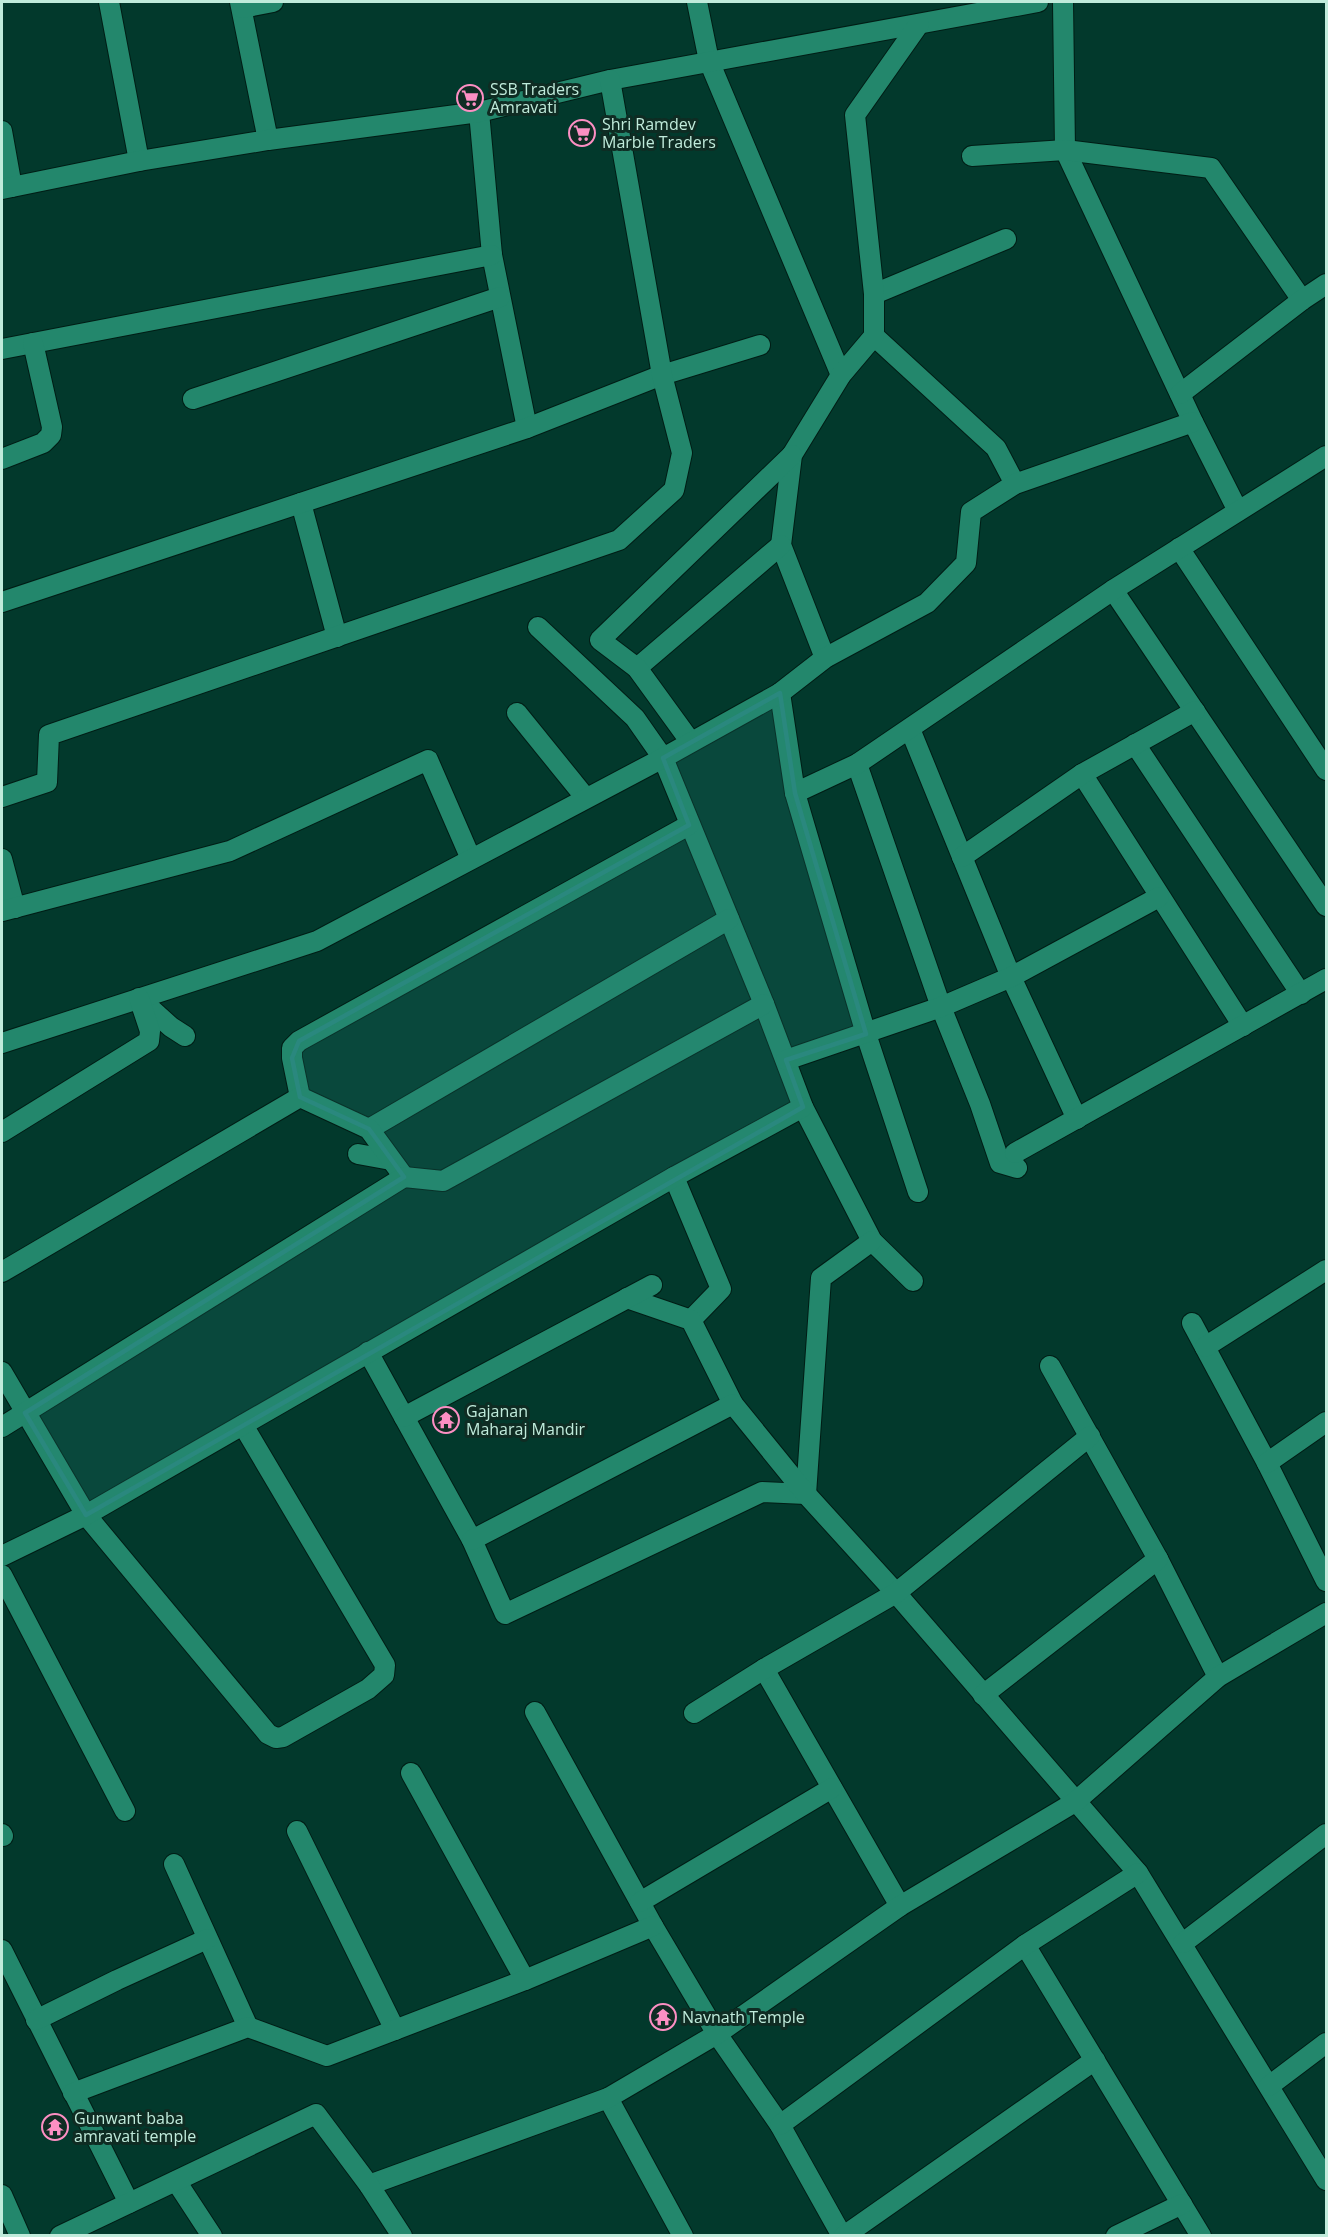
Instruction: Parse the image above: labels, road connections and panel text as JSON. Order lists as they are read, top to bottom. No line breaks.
{"places":{"supermarket":["SSB Traders Amravati","Shri Ramdev Marble Traders"],"temple":["Gajanan Maharaj Mandir","Navnath Temple","Gunwant baba amravati temple"]}}
